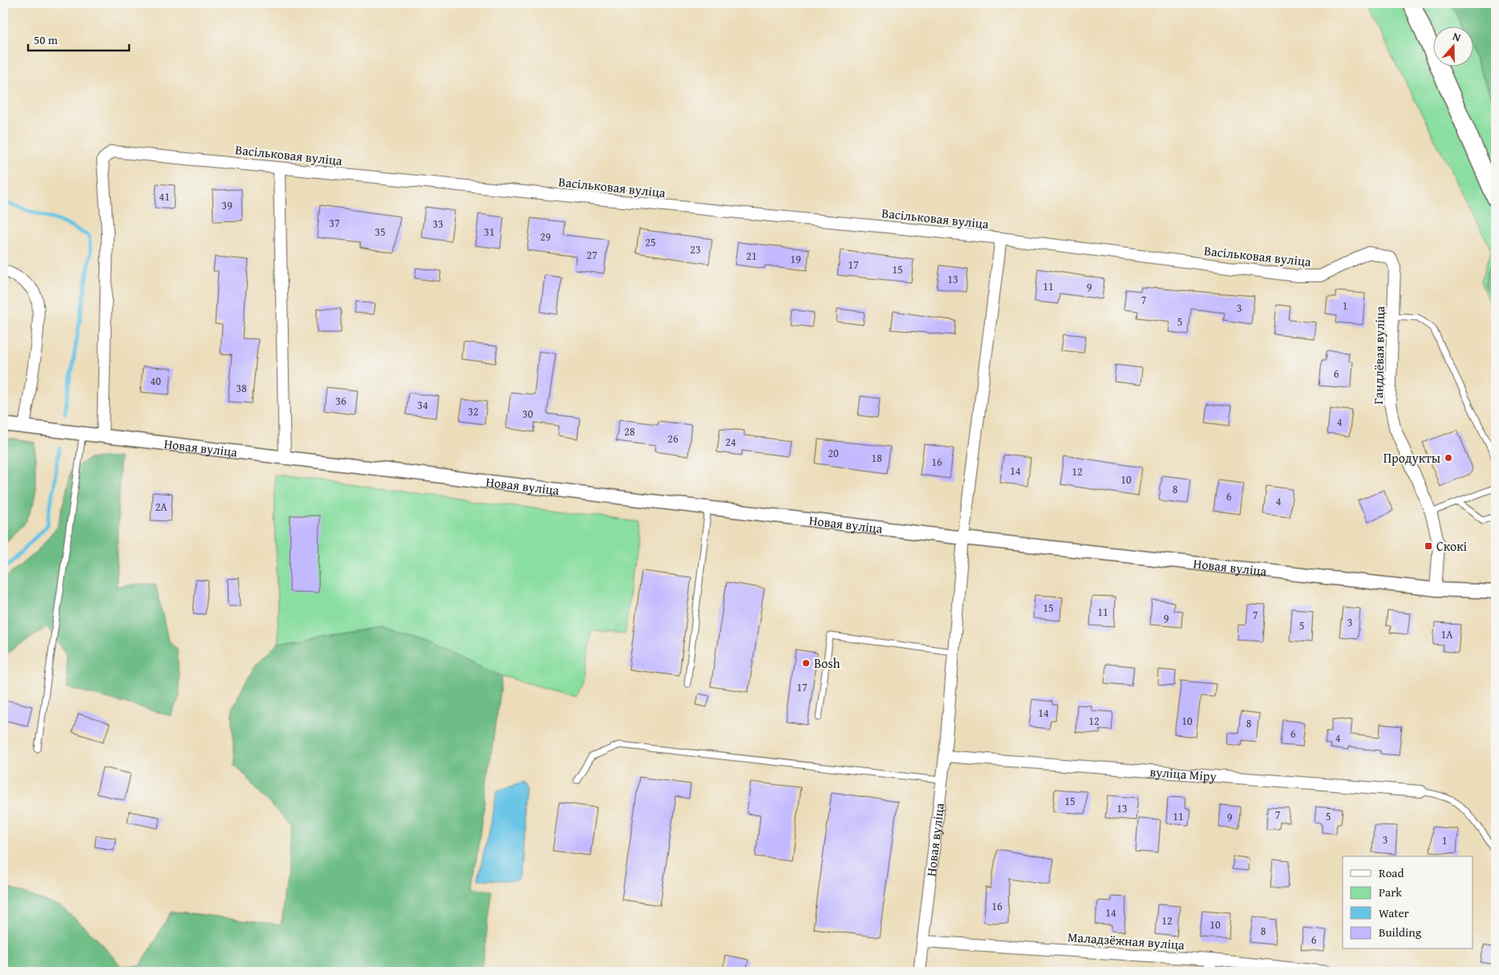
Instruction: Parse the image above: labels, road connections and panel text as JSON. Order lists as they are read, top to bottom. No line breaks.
{"streets":{"street":["Васільковая вуліца","Гандлёвая вуліца","Новая вуліца","вуліца Міру","Маладзёжная вуліца"]},"crossings":[["Васільковая вуліца","Гандлёвая вуліца"],["Васільковая вуліца","Новая вуліца"],["Гандлёвая вуліца","Новая вуліца"],["Новая вуліца","вуліца Міру"],["Новая вуліца","Маладзёжная вуліца"]],"places":{"other":["Продукты","Bosh"],"transit":["Скокі"]},"house_numbers":["41","39","37","33","35","31","29","25","23","27","21","19","17","15","13","11","9","7","1","3","5","6","40","38","36","34","32","30","4","28","26","24","20","18","16","14","12","10","8","6","4","2А","15","11","7","9","3","5","1А","17","14","12","10","8","6","4","15","13","7","11","5","9","3","1","16","14","12","10","8","6"],"legend":["Road","Park","Water","Building"],"scale_bar":"50 m","north":"top"}
